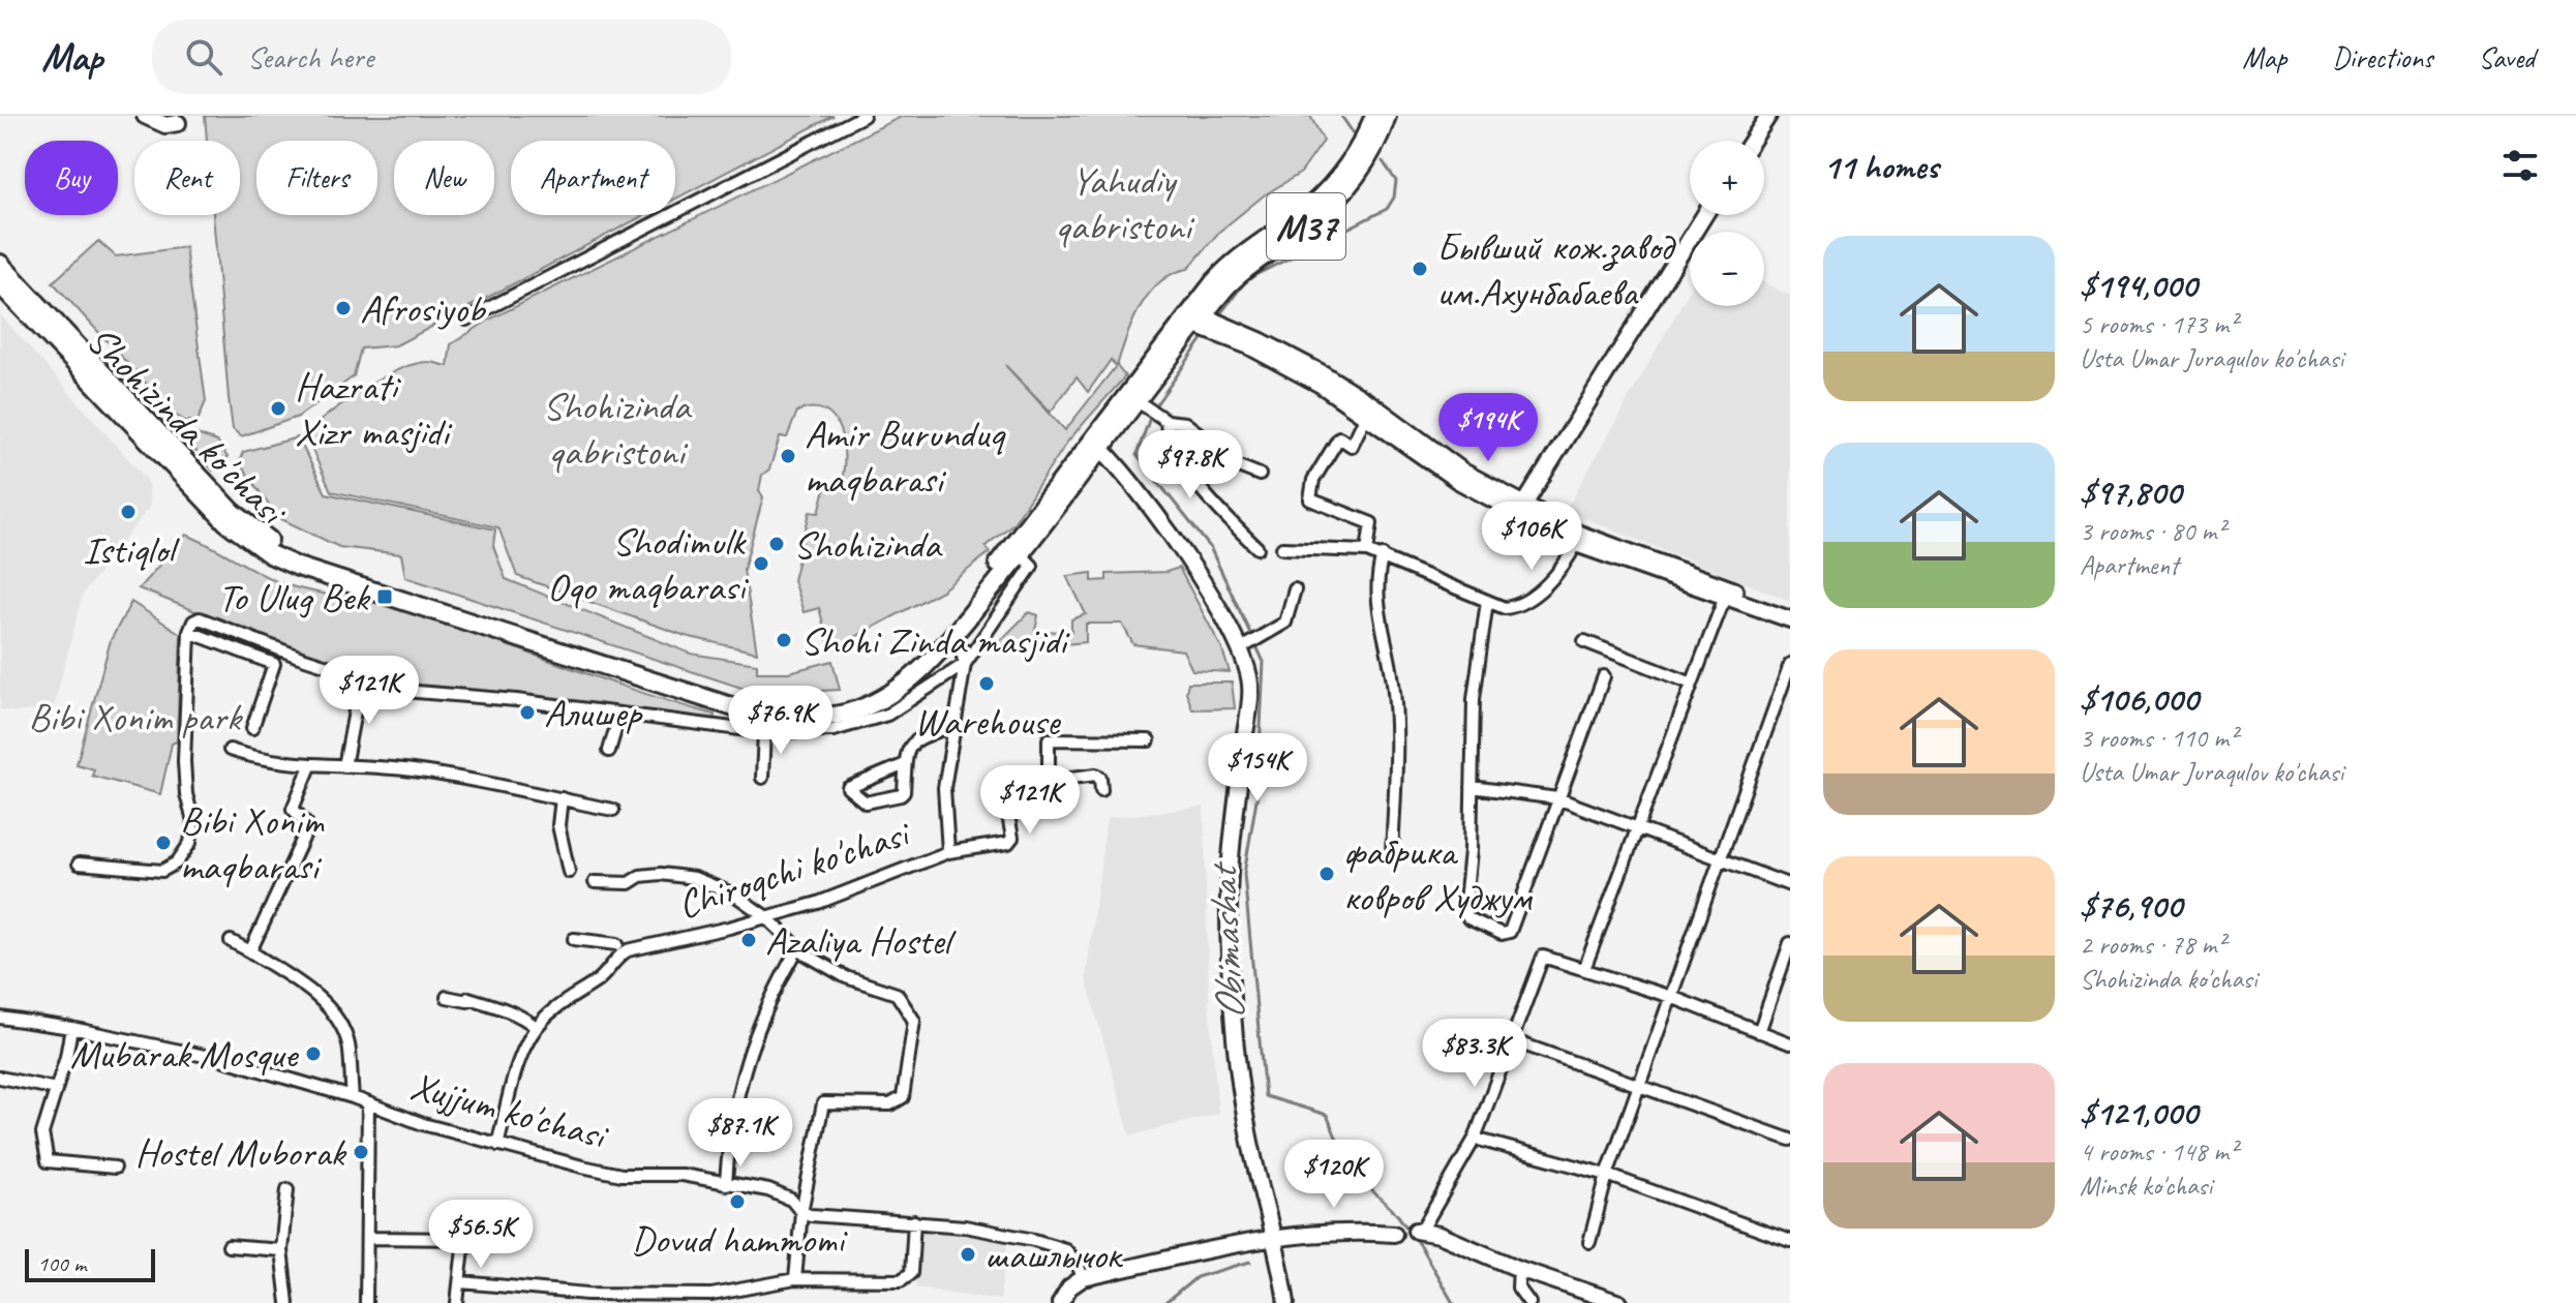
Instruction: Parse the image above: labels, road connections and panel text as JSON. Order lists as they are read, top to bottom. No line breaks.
{"streets":{"main road":["M37","Shohizinda ko'chasi"],"street":["Chiroqchi ko'chasi","Xujjum ko'chasi"]},"crossings":[["Shohizinda ko'chasi","Chiroqchi ko'chasi"],["Chiroqchi ko'chasi","Xujjum ko'chasi"]],"water":["Obimashat"],"parks":["Yahudiy qabristoni","Shohizinda qabristoni","Bibi Xonim park"],"places":{"other":["Бывший кож.завод им.Ахунбабаева","Afrosiyob","Hazrati Xizr masjidi","Amir Burunduq maqbarasi","Istiqlol","Shohizinda","Shodimulk Oqo maqbarasi","Shohi Zinda masjidi","Warehouse","Алишер","Bibi Xonim maqbarasi","фабрика ковров Худжум","Azaliya Hostel","Mubarak Mosque","Hostel Muborak","Dovud hammomi","шашлычок"],"transit":["To Ulug Bek"]},"scale_bar":"100 m","page":{"header":"Map","search":"Search here","nav":["Map","Directions","Saved"],"heading":"11 homes","map_buttons":["+","−"],"chip":["Buy","Rent","Filters","New","Apartment"],"list":[{"name":"$194,000","note":"5 rooms · 173 m² · Usta Umar Juraqulov ko'chasi"},{"name":"$97,800","note":"3 rooms · 80 m² · Apartment"},{"name":"$106,000","note":"3 rooms · 110 m² · Usta Umar Juraqulov ko'chasi"},{"name":"$76,900","note":"2 rooms · 78 m² · Shohizinda ko'chasi"},{"name":"$121,000","note":"4 rooms · 148 m² · Minsk ko'chasi"}],"price":["$194K","$97.8K","$106K","$121K","$76.9K","$154K","$121K","$83.3K","$87.1K","$120K","$56.5K"],"scale":"100 m"}}
